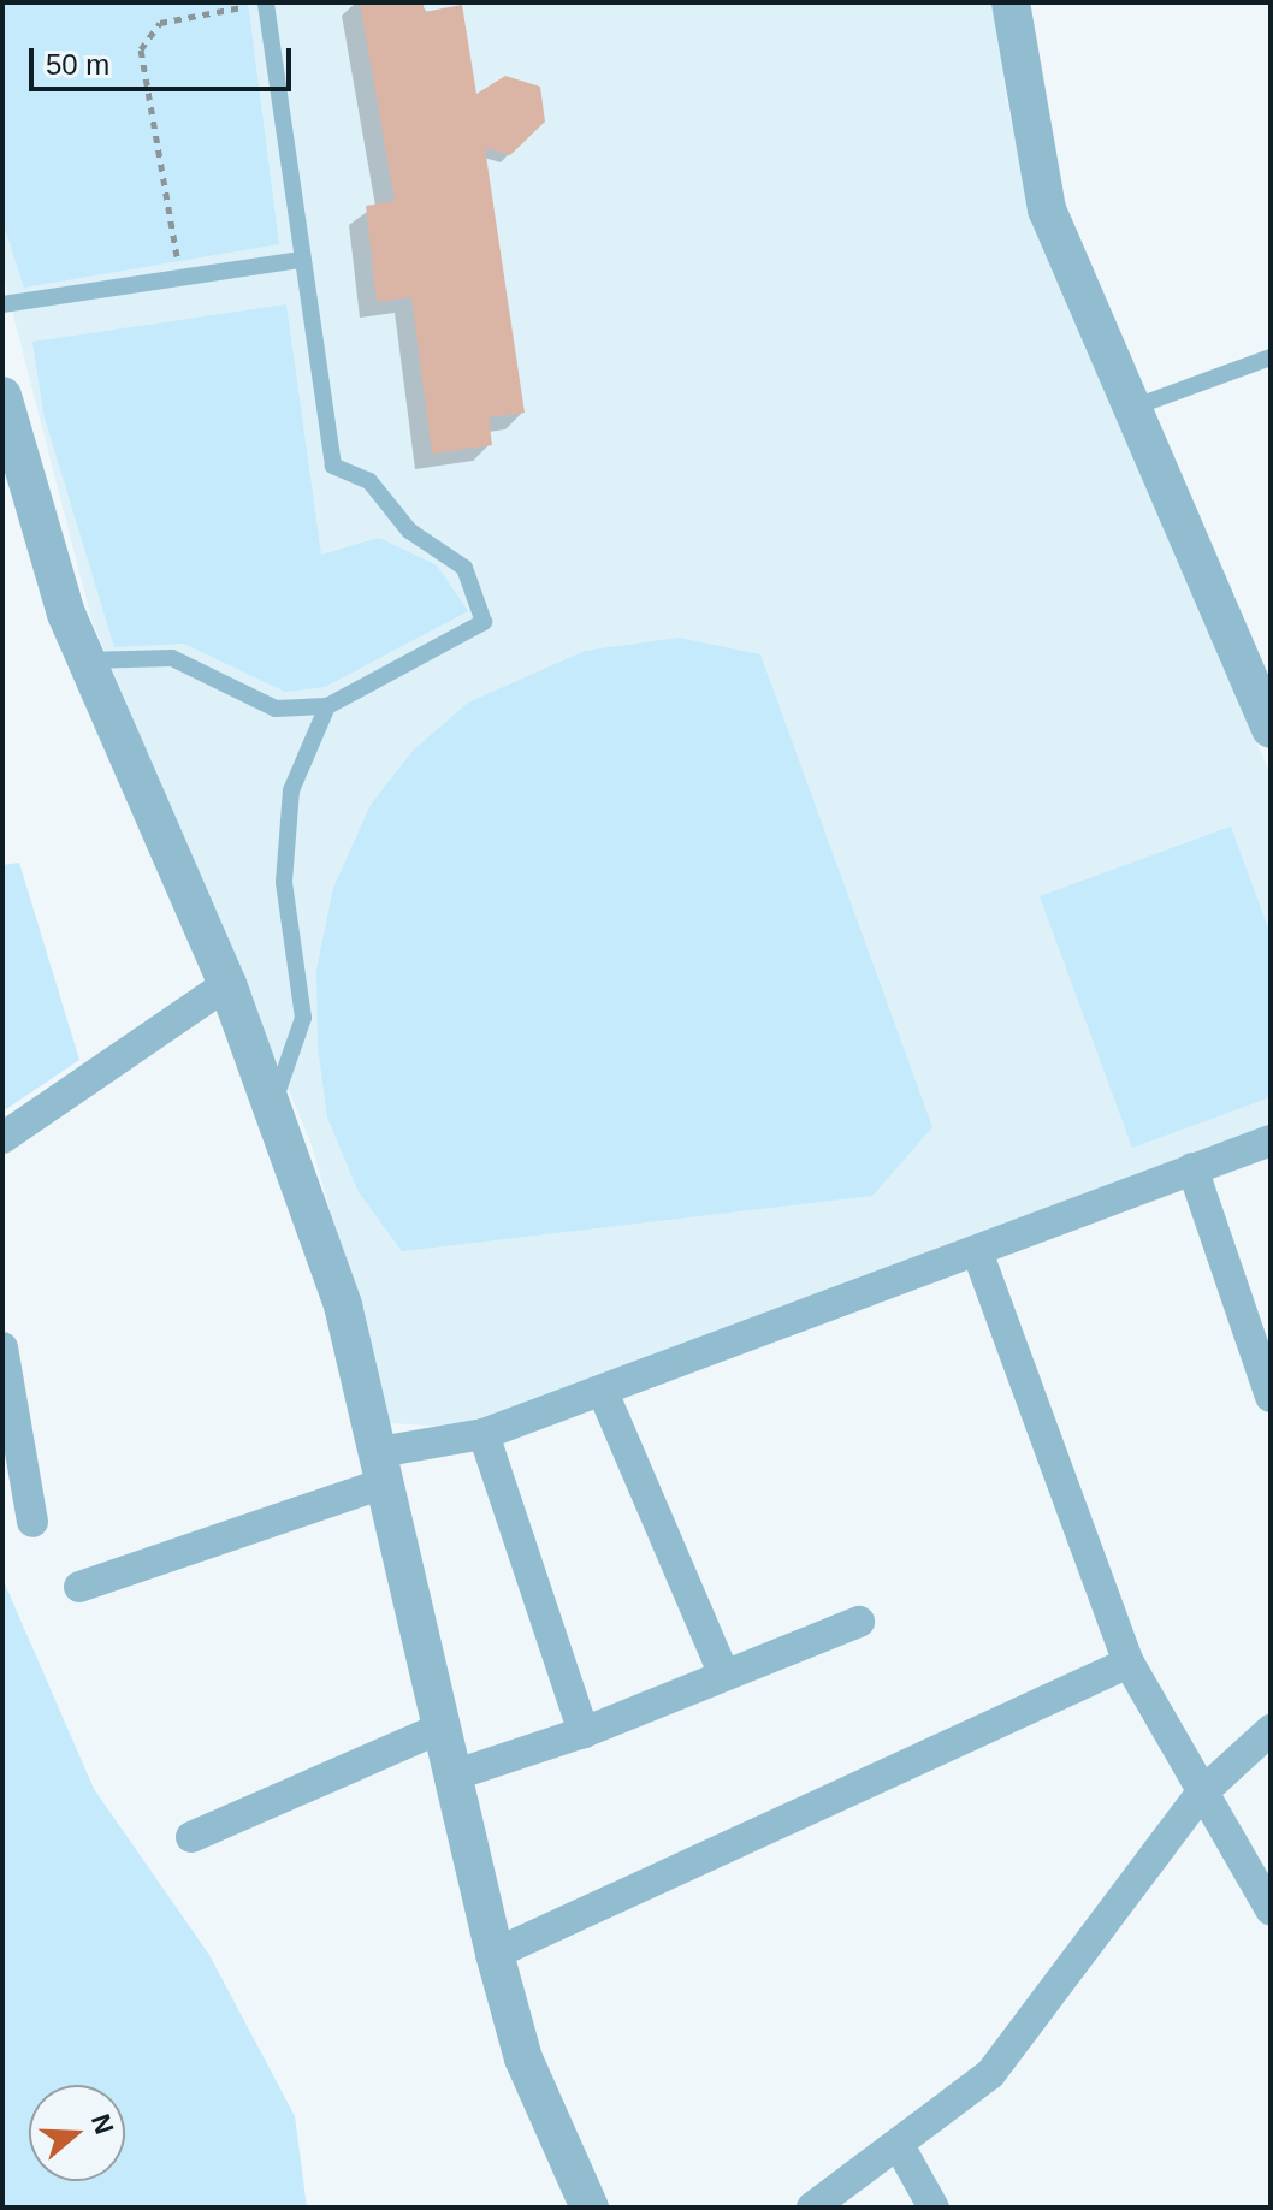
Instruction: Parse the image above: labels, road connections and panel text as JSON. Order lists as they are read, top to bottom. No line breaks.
{"scale_bar":"50 m","north":"right"}
